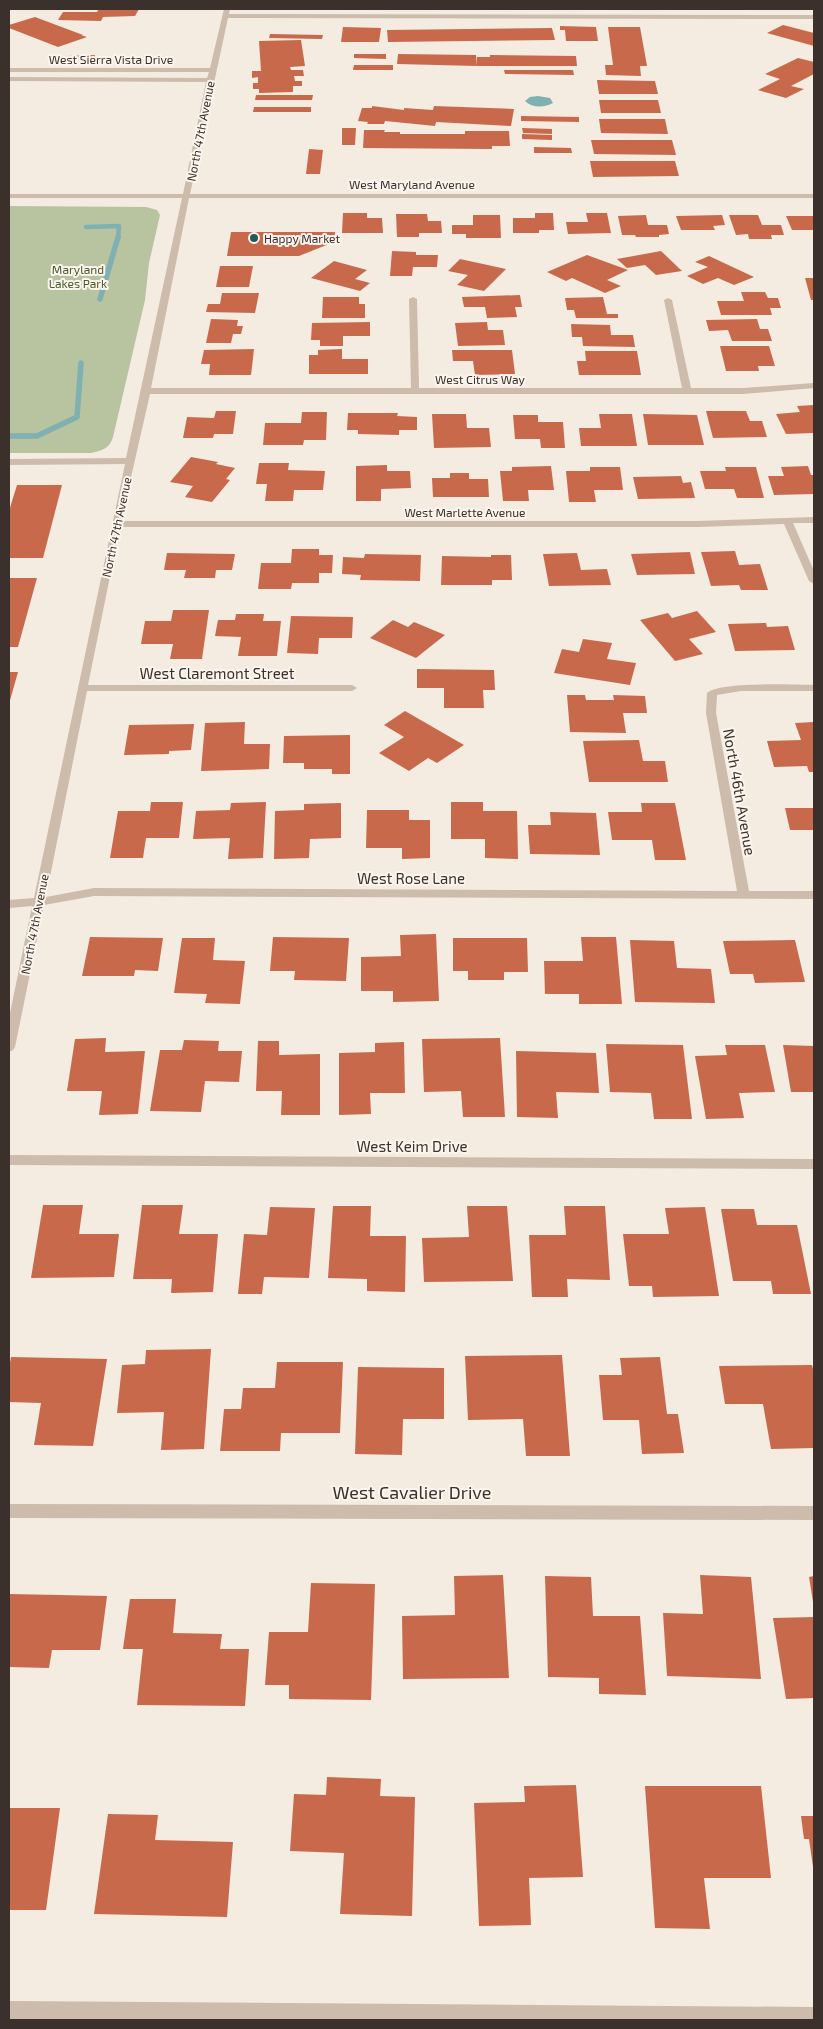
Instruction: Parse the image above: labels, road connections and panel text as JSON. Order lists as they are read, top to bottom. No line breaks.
{"streets":{"street":["West Sierra Vista Drive","North 47th Avenue","West Maryland Avenue","West Citrus Way","West Marlette Avenue","West Claremont Street","North 46th Avenue","West Rose Lane","West Keim Drive","West Cavalier Drive"]},"crossings":[["West Sierra Vista Drive","North 47th Avenue"],["North 47th Avenue","West Maryland Avenue"],["North 47th Avenue","West Citrus Way"],["North 47th Avenue","West Marlette Avenue"],["North 47th Avenue","West Claremont Street"],["North 47th Avenue","West Rose Lane"],["North 46th Avenue","West Rose Lane"]],"parks":["Maryland Lakes Park"],"places":["Happy Market"]}
